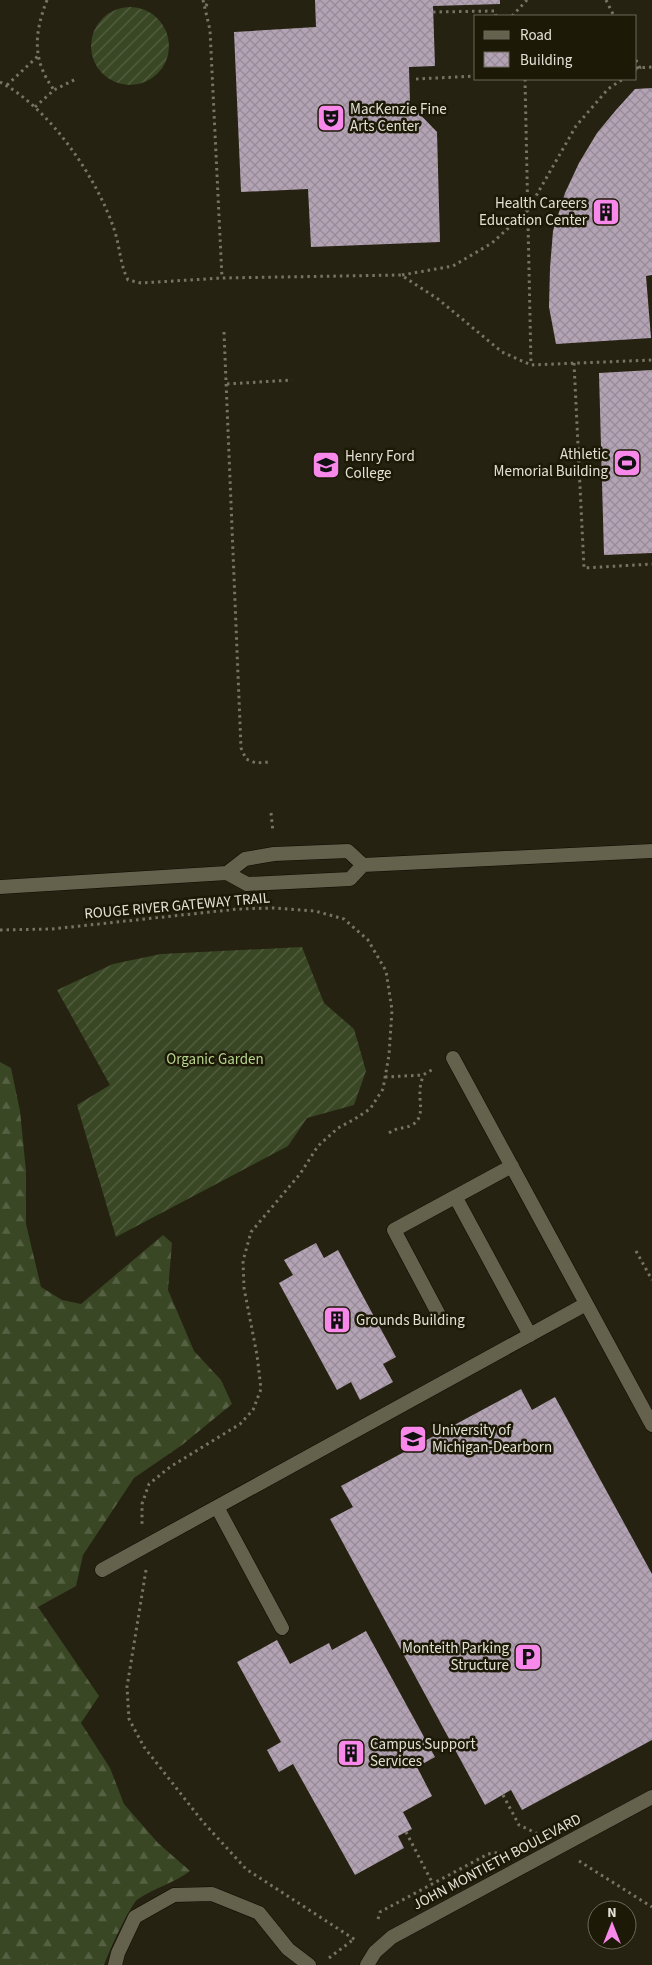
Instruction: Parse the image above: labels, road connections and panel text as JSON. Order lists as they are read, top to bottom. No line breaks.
{"streets":{"street":["JOHN MONTIETH BOULEVARD"],"path":["ROUGE RIVER GATEWAY TRAIL"]},"crossings":[["ROUGE RIVER GATEWAY TRAIL","JOHN MONTIETH BOULEVARD"]],"parks":["Organic Garden"],"places":{"theatre":["MacKenzie Fine Arts Center"],"building":["Health Careers Education Center","Grounds Building","Campus Support Services"],"sports":["Athletic Memorial Building"],"school or university":["Henry Ford College","University of Michigan-Dearborn"],"parking":["Monteith Parking Structure"]},"legend":["Road","Building"],"north":"top"}
